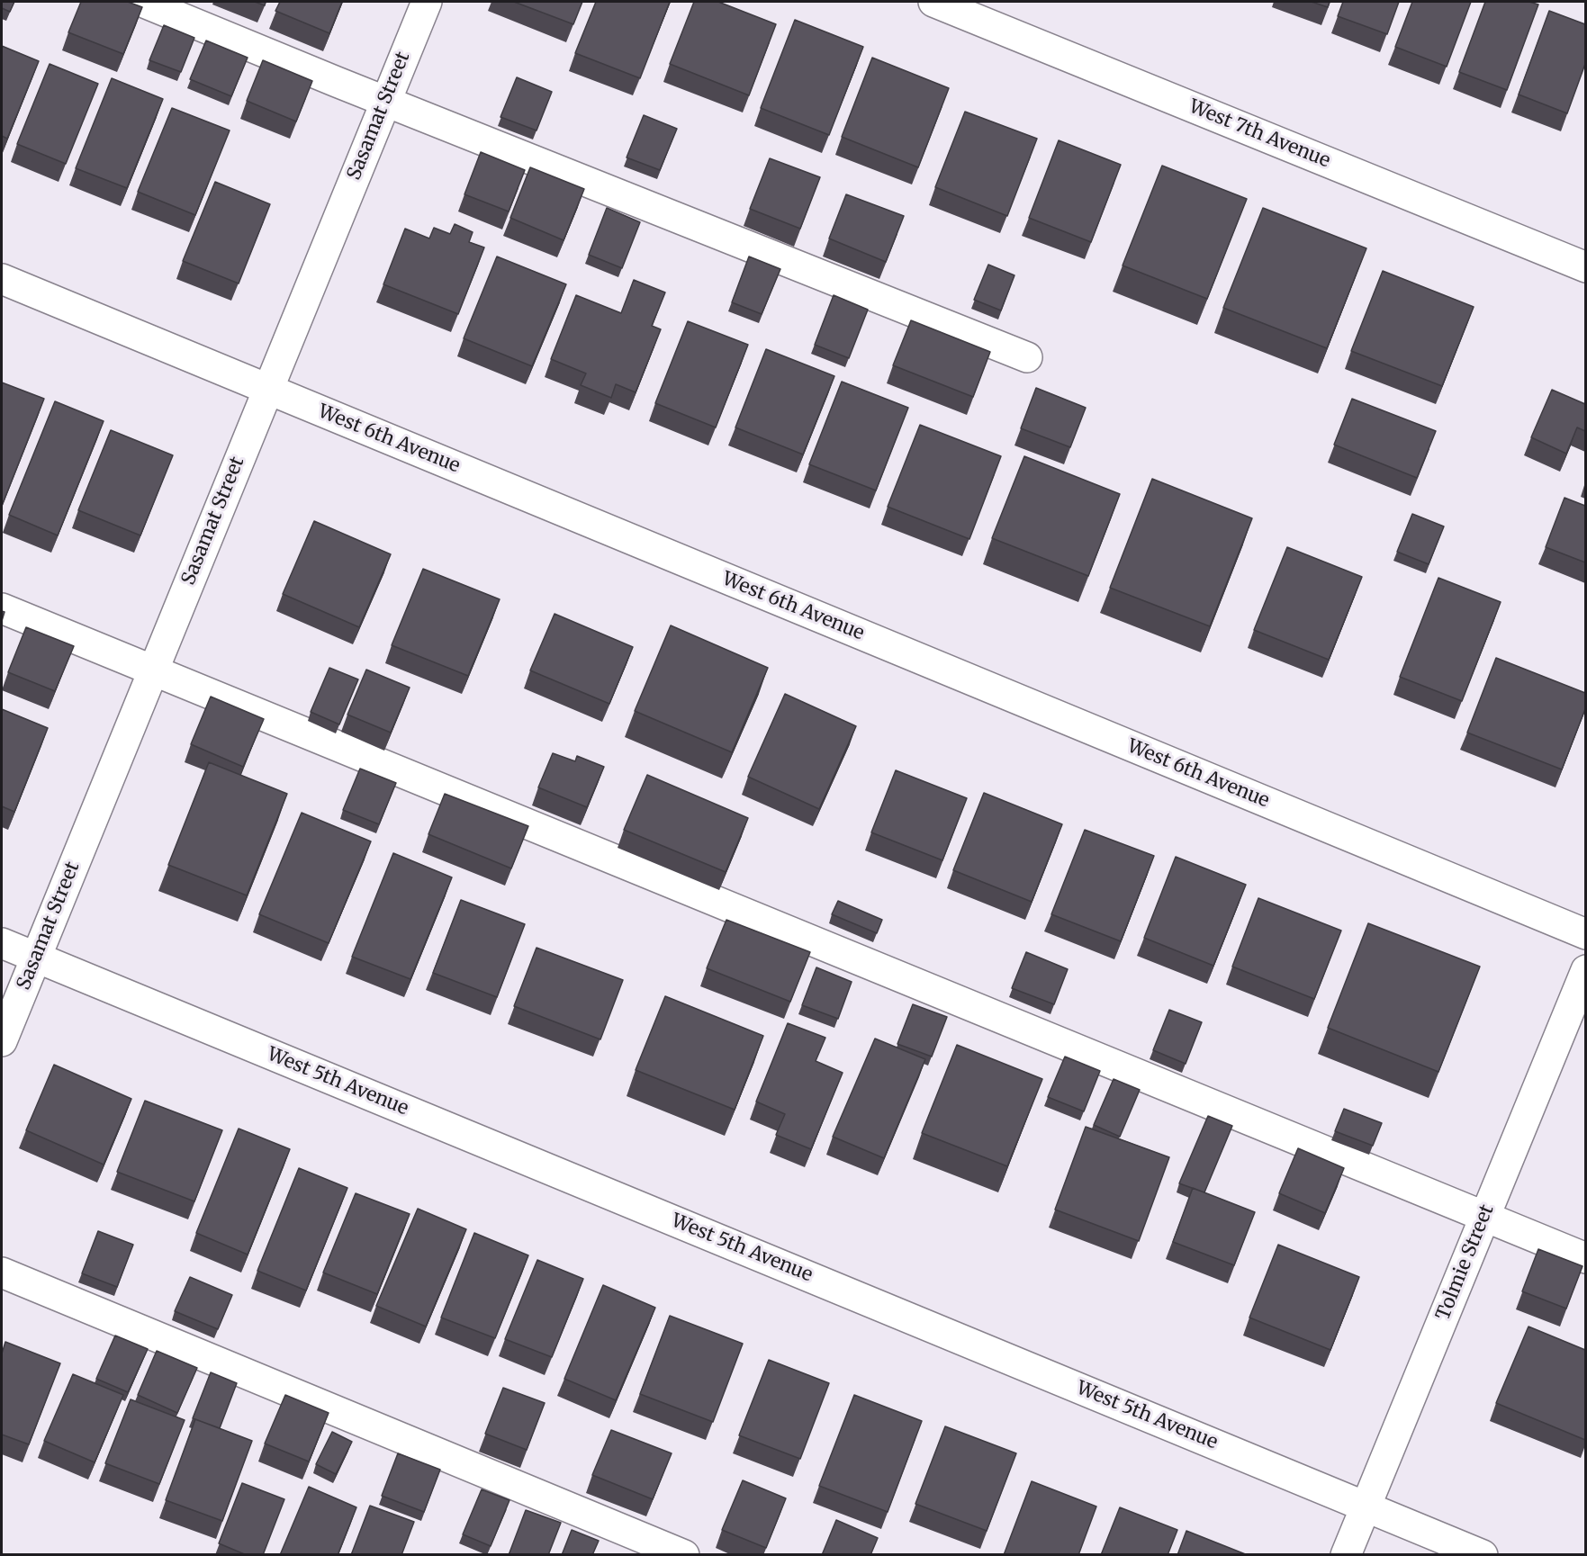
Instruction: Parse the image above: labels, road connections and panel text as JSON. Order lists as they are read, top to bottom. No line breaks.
{"streets":{"street":["Sasamat Street","West 7th Avenue","West 6th Avenue","West 5th Avenue","Tolmie Street"]},"crossings":[["Sasamat Street","West 6th Avenue"],["Sasamat Street","West 5th Avenue"],["West 5th Avenue","Tolmie Street"]]}
